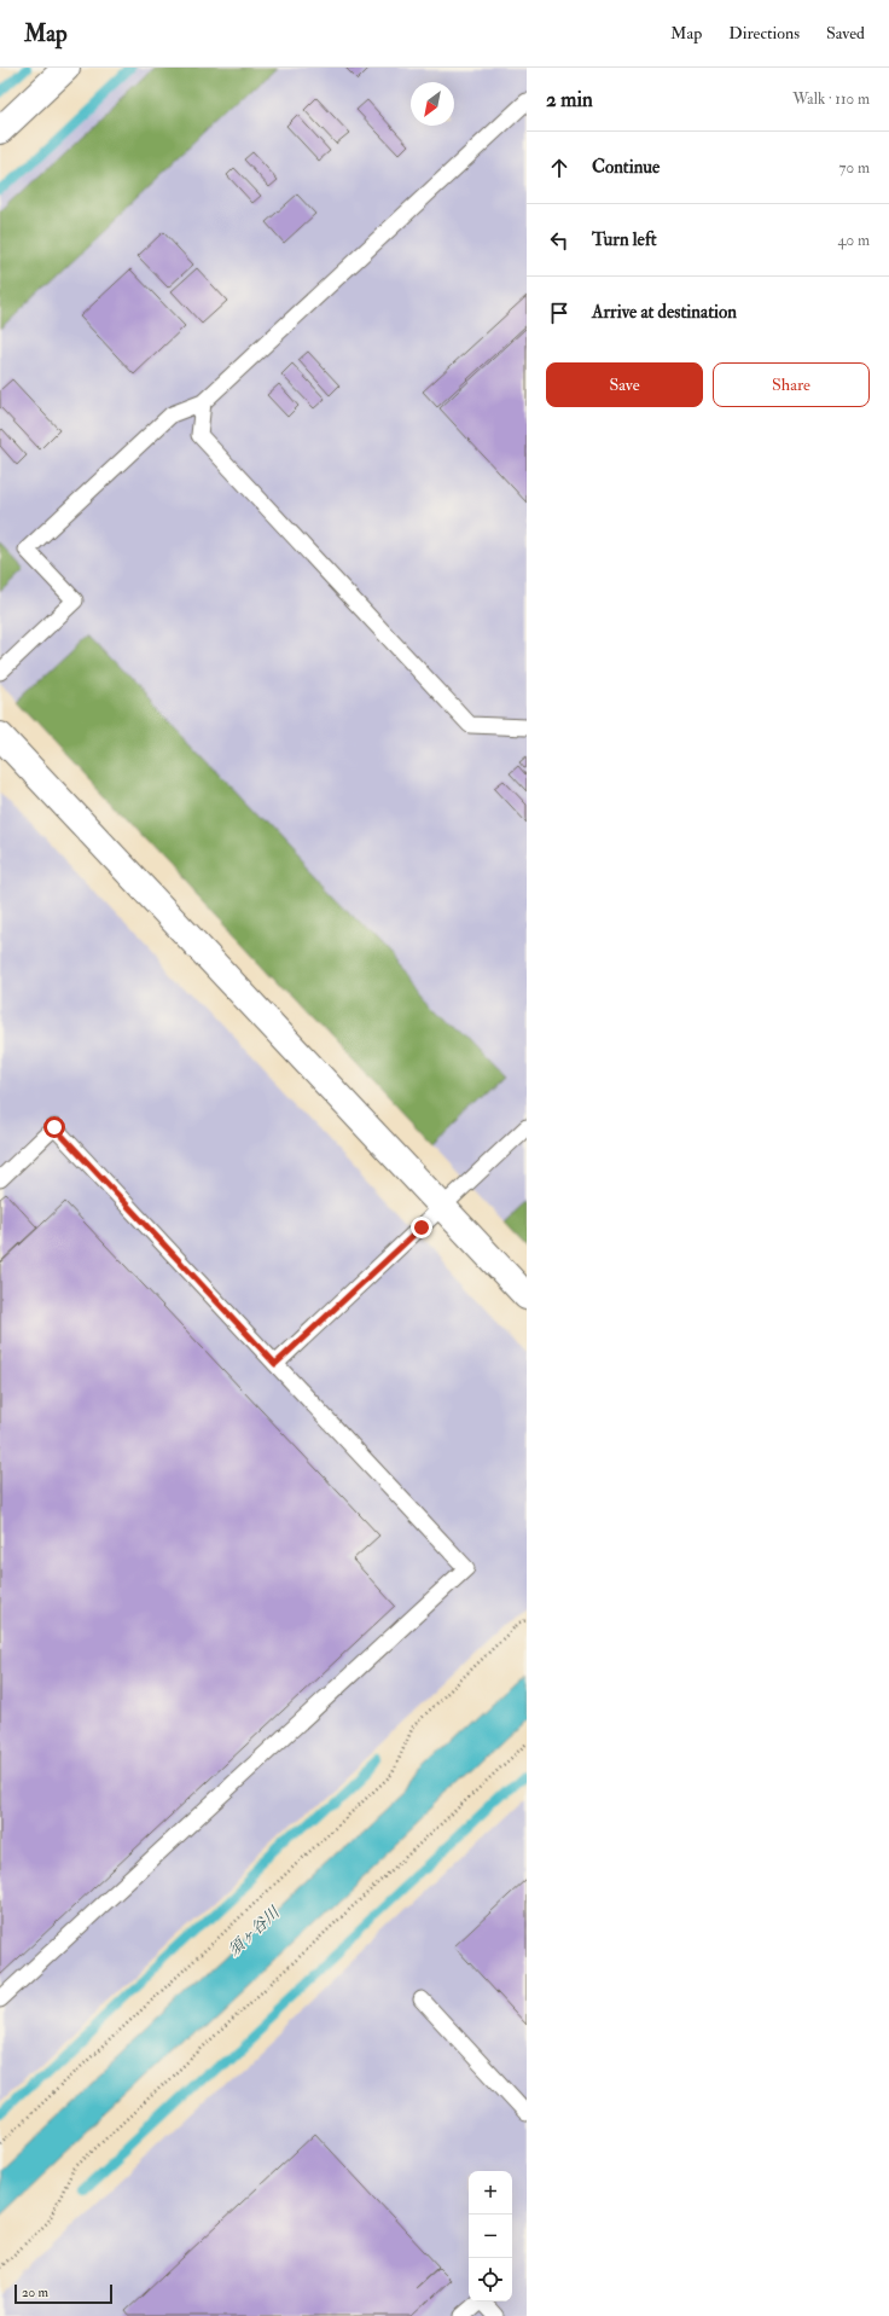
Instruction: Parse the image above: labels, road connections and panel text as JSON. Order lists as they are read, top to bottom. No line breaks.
{"water":["須ヶ谷川"],"scale_bar":"20 m","north":"bottom left","page":{"header":"Map","nav":["Map","Directions","Saved"],"heading":["2 min","Walk · 110 m"],"list":[["Continue","70 m"],["Turn left","40 m"],"Arrive at destination"],"buttons":["Save","Share"],"map_buttons":["+","−"],"scale":"20 m"}}
